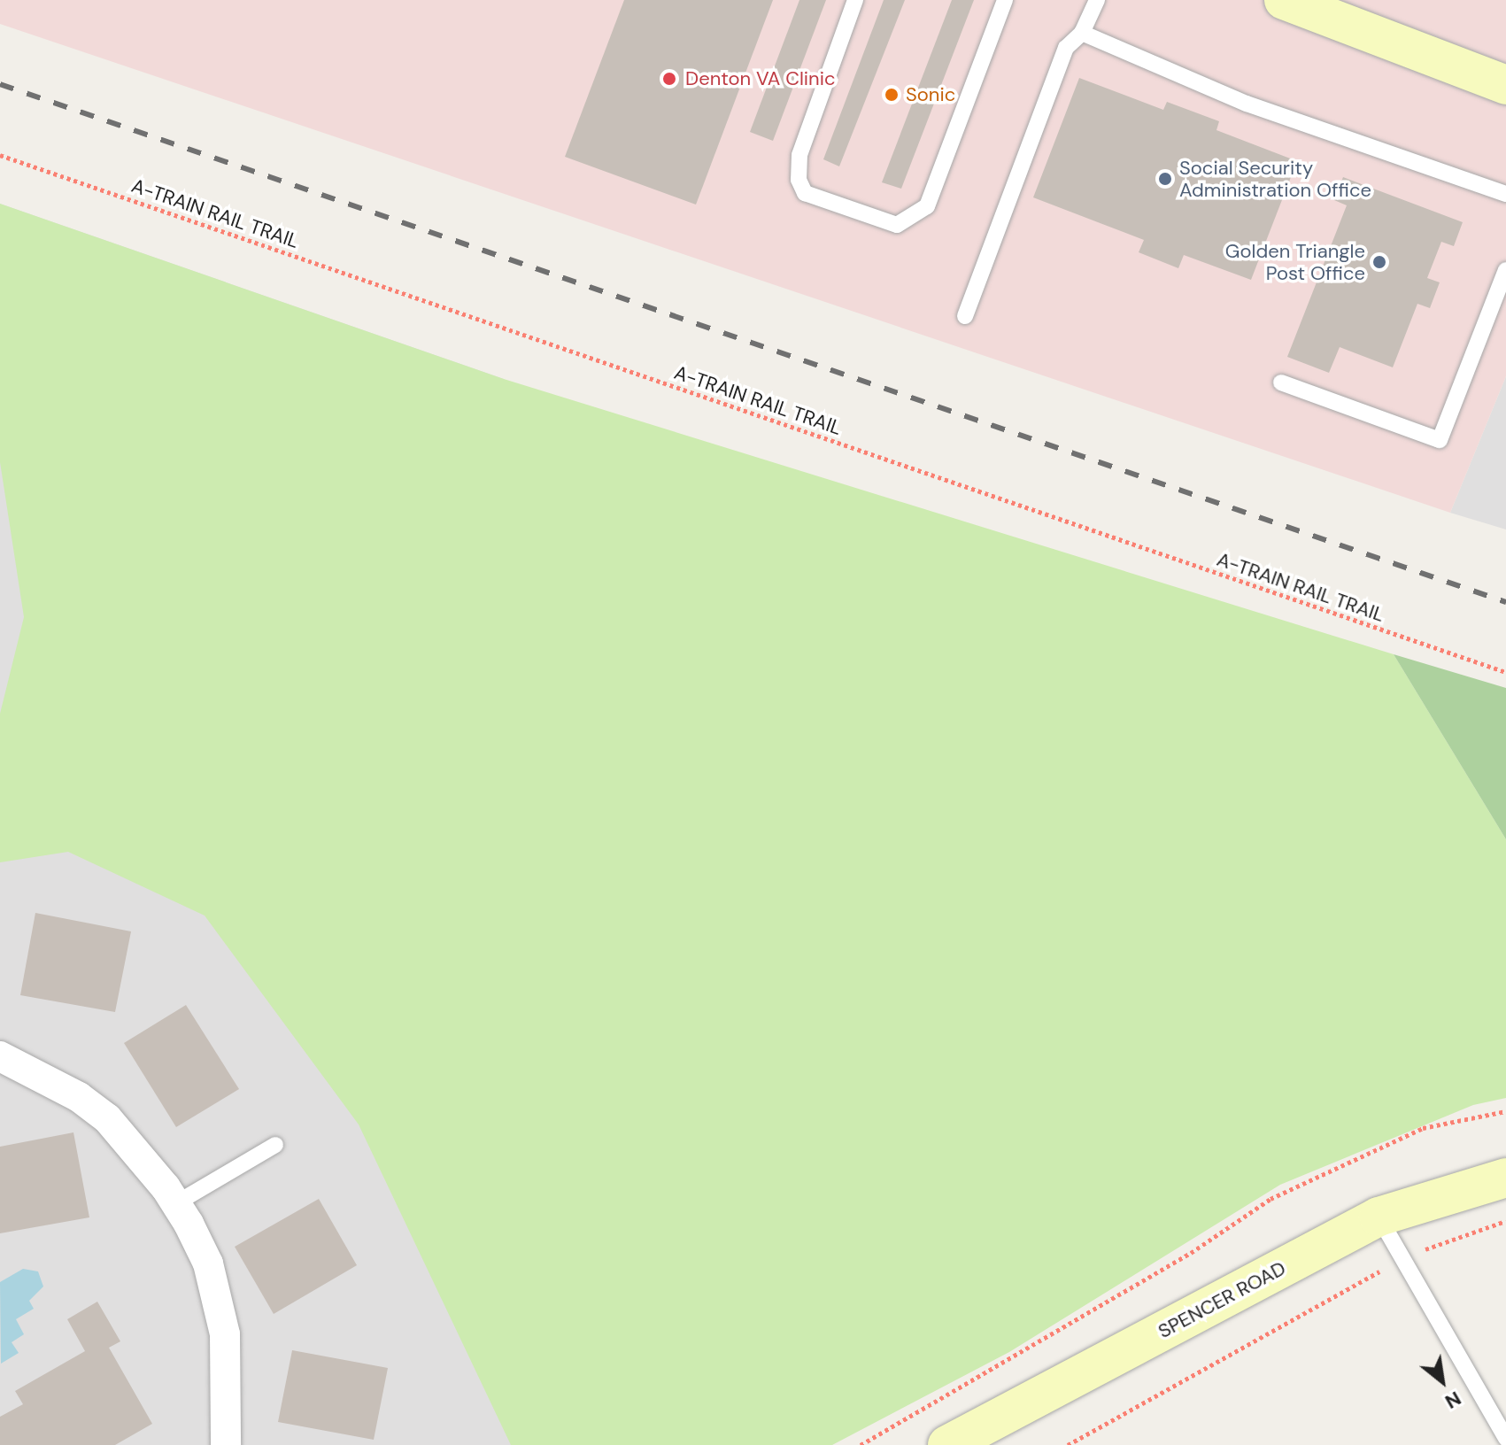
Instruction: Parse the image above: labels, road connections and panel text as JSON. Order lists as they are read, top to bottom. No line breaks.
{"streets":{"street":["SPENCER ROAD"],"path":["A-TRAIN RAIL TRAIL"]},"places":["Denton VA Clinic","Sonic","Social Security Administration Office","Golden Triangle Post Office"],"north":"bottom right"}
